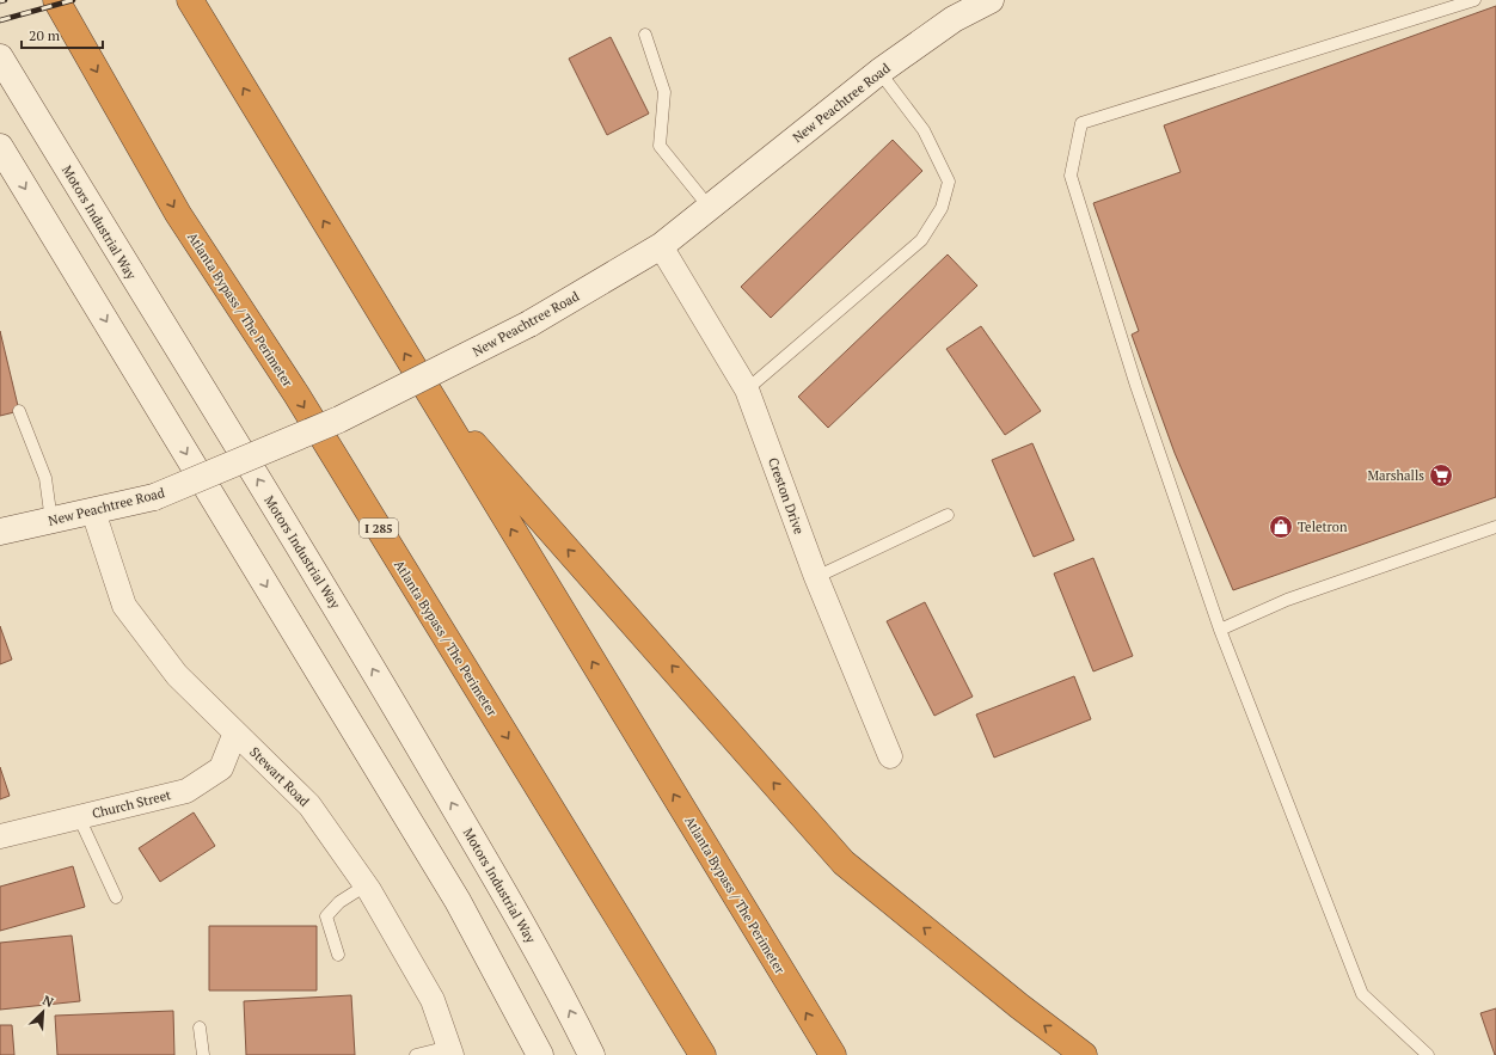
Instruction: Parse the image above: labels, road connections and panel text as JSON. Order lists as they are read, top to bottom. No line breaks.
{"streets":{"highway":["Atlanta Bypass / The Perimeter","I 285"],"main road":["New Peachtree Road","Motors Industrial Way"],"street":["Creston Drive","Stewart Road","Church Street"]},"crossings":[["New Peachtree Road","Creston Drive"],["New Peachtree Road","Stewart Road"],["Stewart Road","Church Street"]],"places":{"supermarket":["Marshalls"],"shop":["Teletron"]},"scale_bar":"20 m","north":"top right"}
